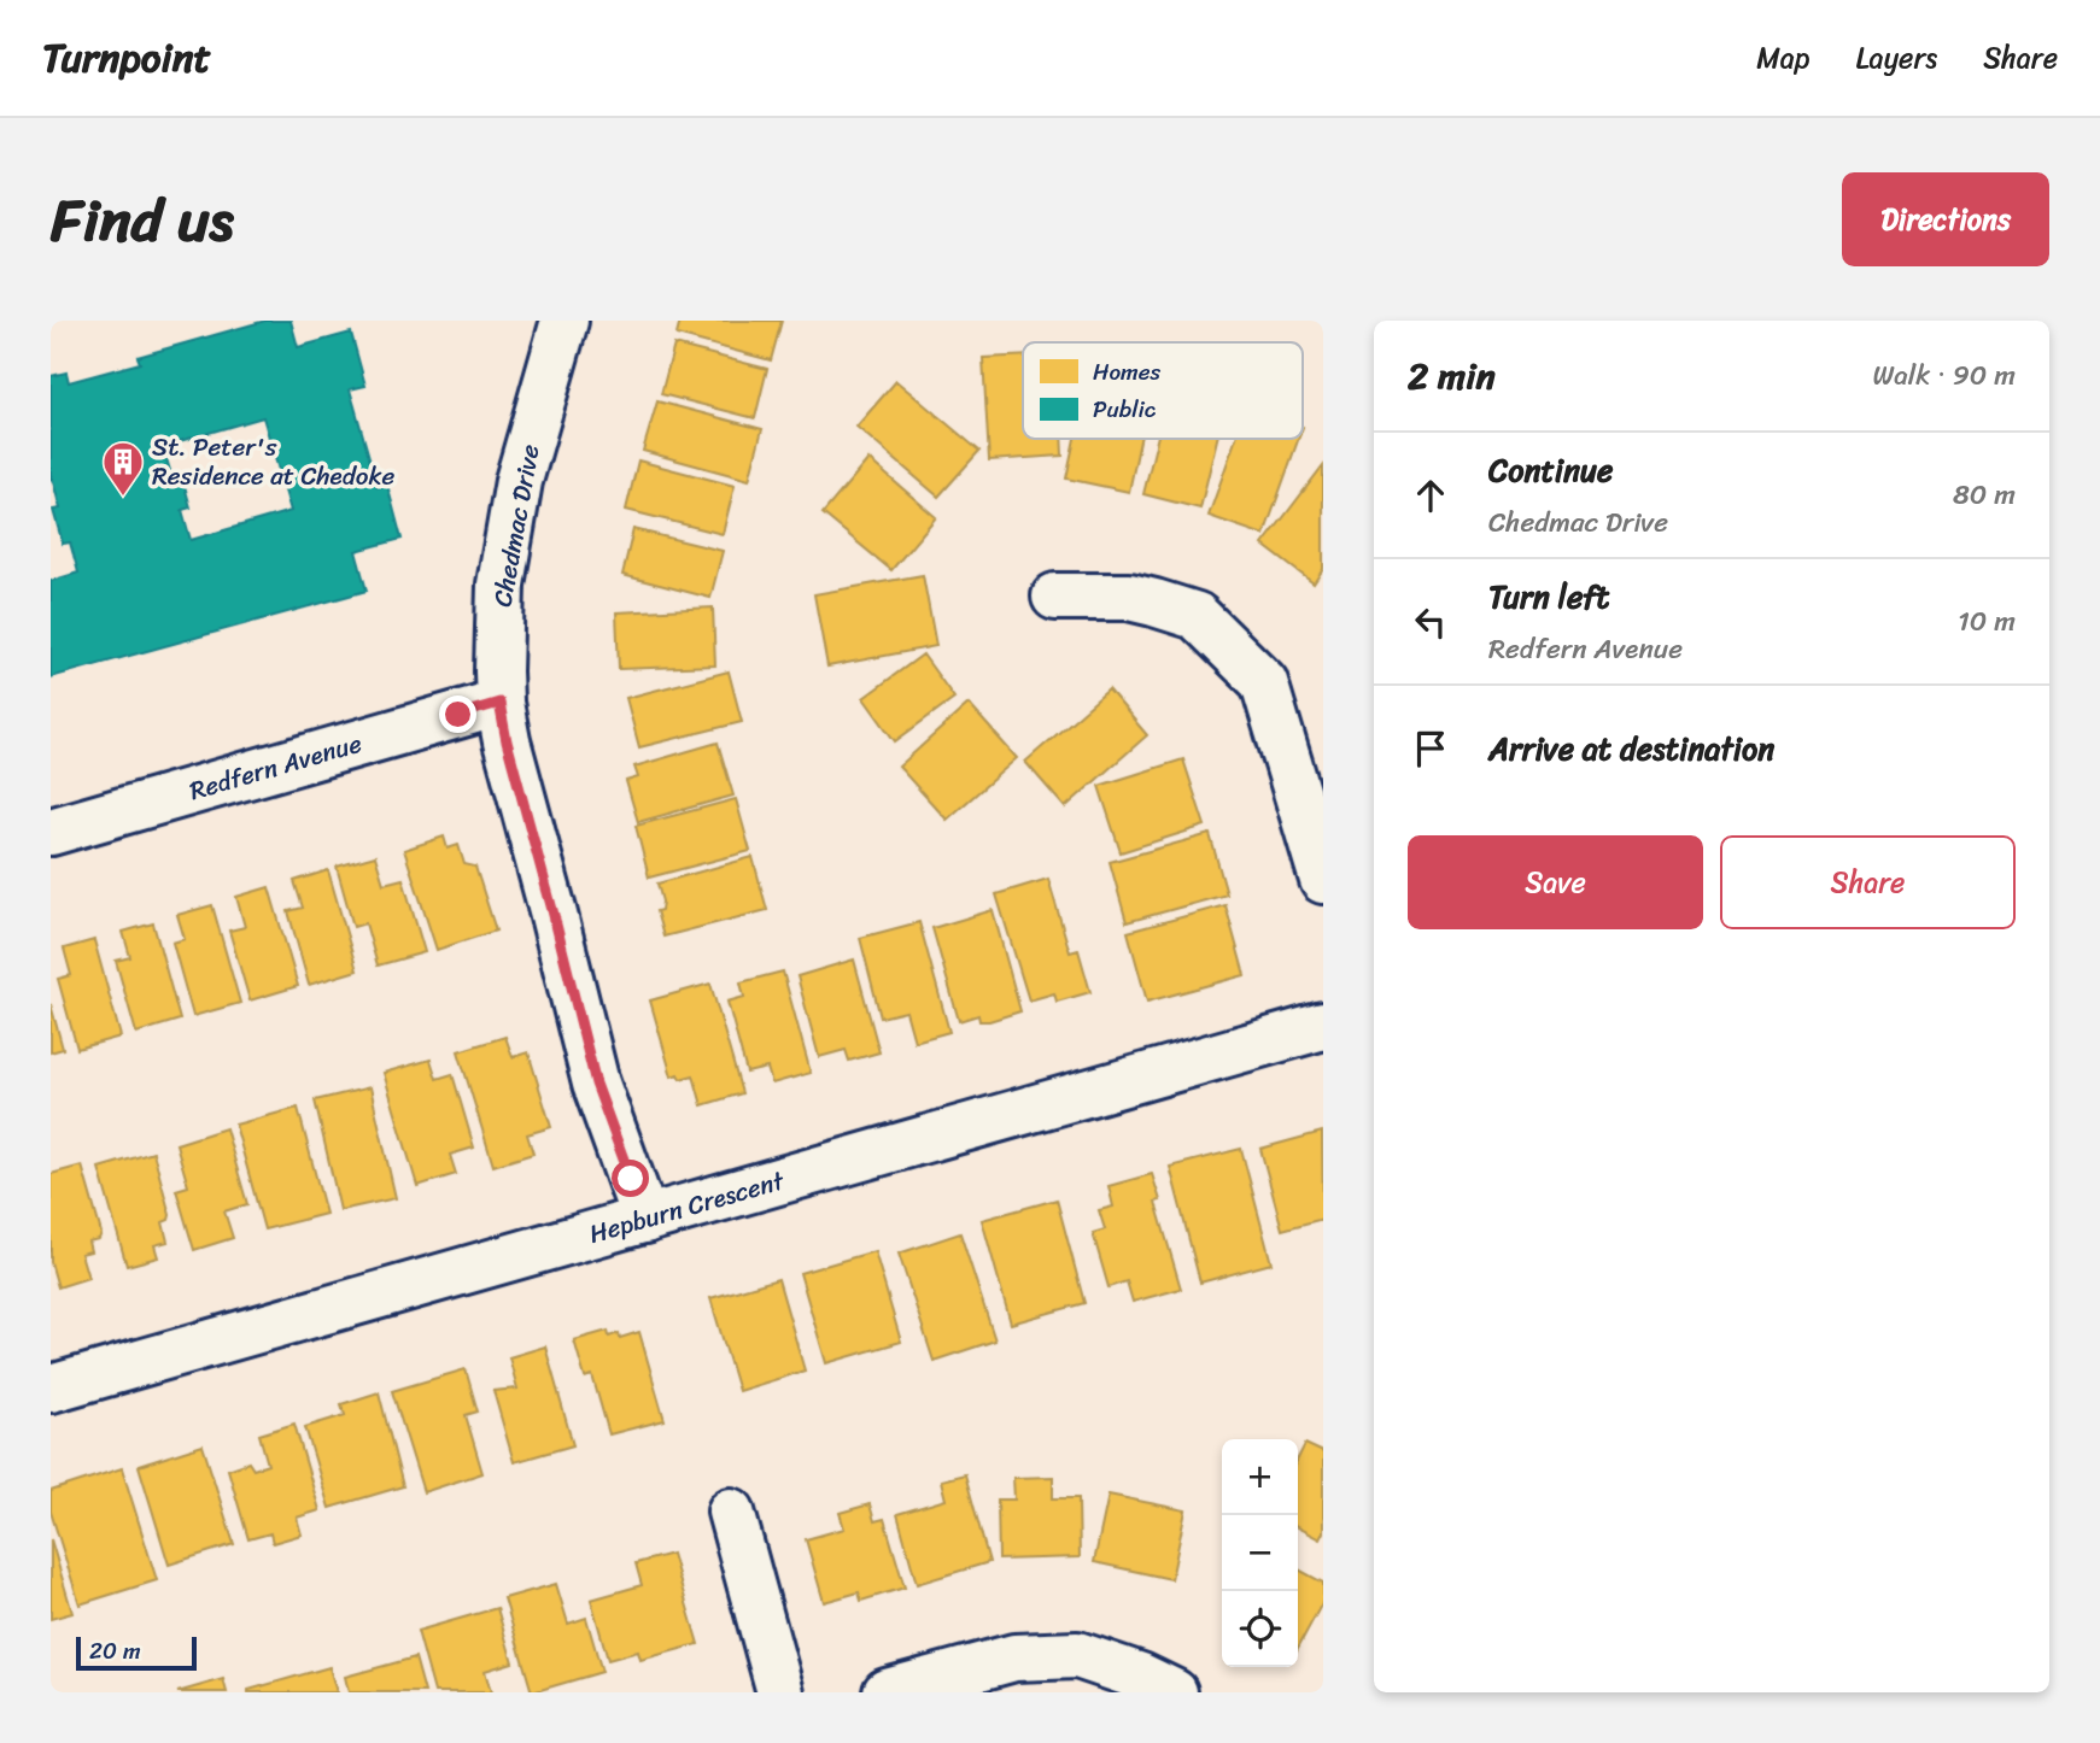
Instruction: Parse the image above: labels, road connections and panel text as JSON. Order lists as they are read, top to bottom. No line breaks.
{"streets":{"street":["Chedmac Drive","Redfern Avenue","Hepburn Crescent"]},"crossings":[["Chedmac Drive","Redfern Avenue"],["Chedmac Drive","Hepburn Crescent"]],"places":{"building":["St. Peter's Residence at Chedoke"]},"legend":["Homes","Public"],"scale_bar":"20 m","page":{"header":"Turnpoint","nav":["Map","Layers","Share"],"title":"Find us","buttons":["Directions",["Save","Share"]],"heading":["2 min","Walk · 90 m"],"list":[["Continue","Chedmac Drive","80 m"],["Turn left","Redfern Avenue","10 m"],"Arrive at destination"],"map_buttons":["+","−"],"scale":"20 m"}}
